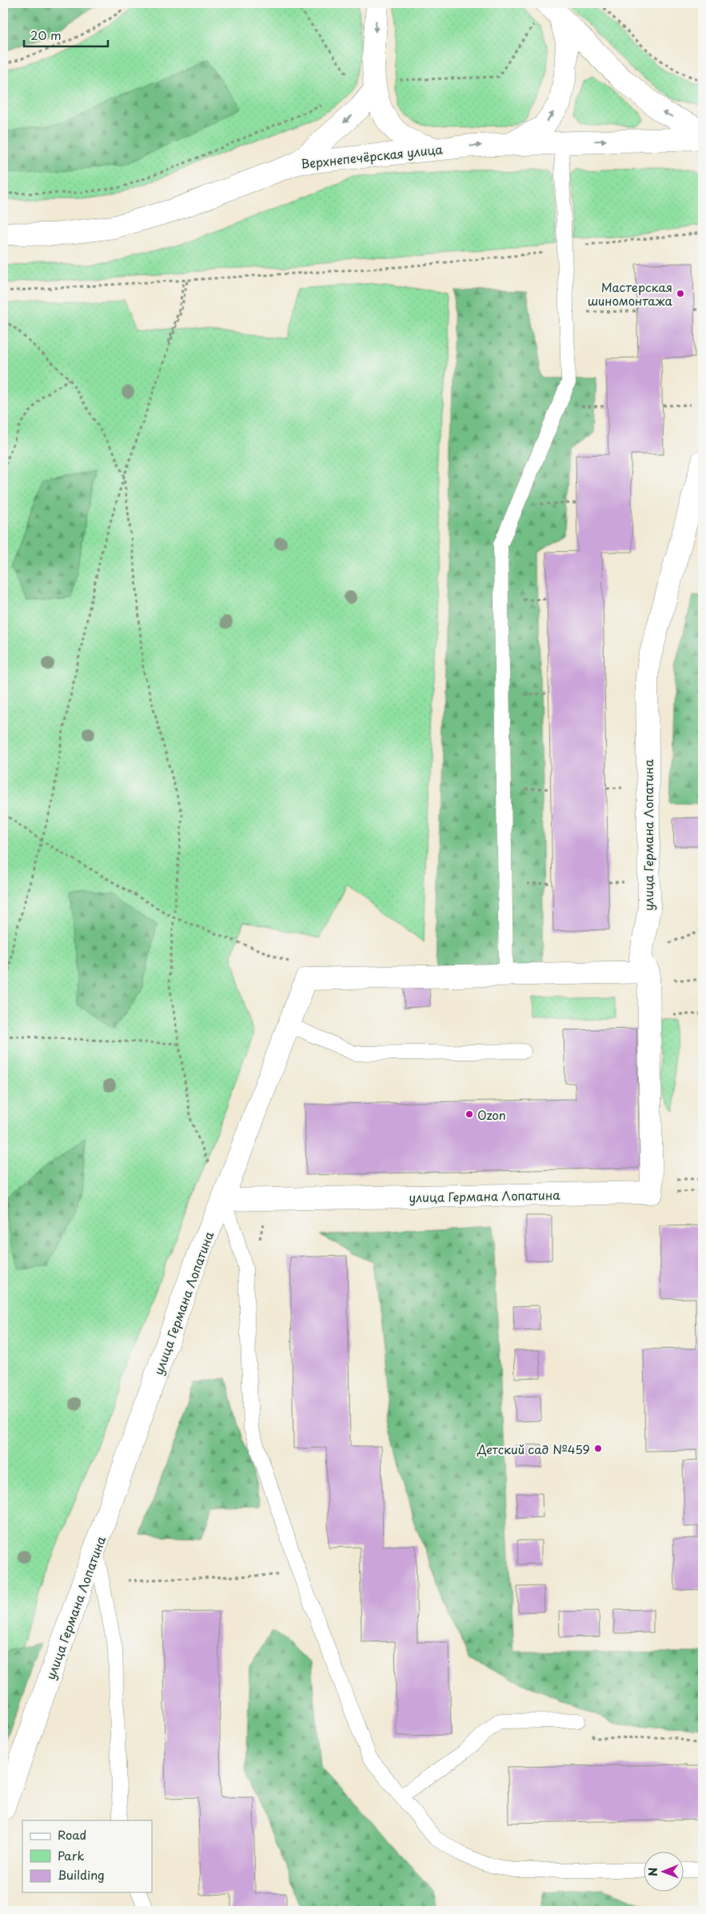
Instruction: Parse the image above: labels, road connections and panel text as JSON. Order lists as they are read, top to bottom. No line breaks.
{"streets":{"street":["Верхнепечёрская улица","улица Германа Лопатина"]},"places":["Мастерская шиномонтажа","Ozon","Детский сад №459"],"legend":["Road","Park","Building"],"scale_bar":"20 m","north":"left"}
